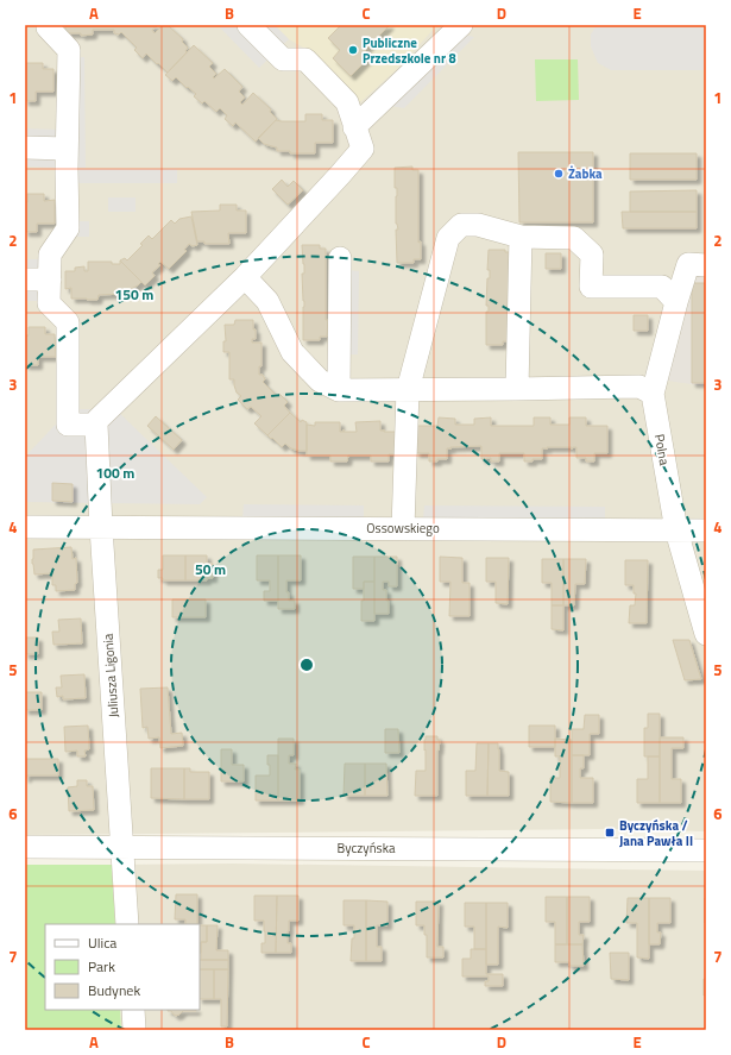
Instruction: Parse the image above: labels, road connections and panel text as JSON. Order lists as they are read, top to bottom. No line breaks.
{"streets":{"street":["Polna","Ossowskiego","Juliusza Ligonia","Byczyńska"]},"crossings":[["Polna","Ossowskiego"],["Ossowskiego","Juliusza Ligonia"],["Juliusza Ligonia","Byczyńska"]],"places":{"other":["Publiczne Przedszkole nr 8","Żabka"],"transit":["Byczyńska / Jana Pawła II"]},"legend":["Ulica","Park","Budynek"],"grid":{"columns":["A","B","C","D","E"],"rows":["1","2","3","4","5","6","7"]},"rings":["150 m","100 m","50 m"]}
